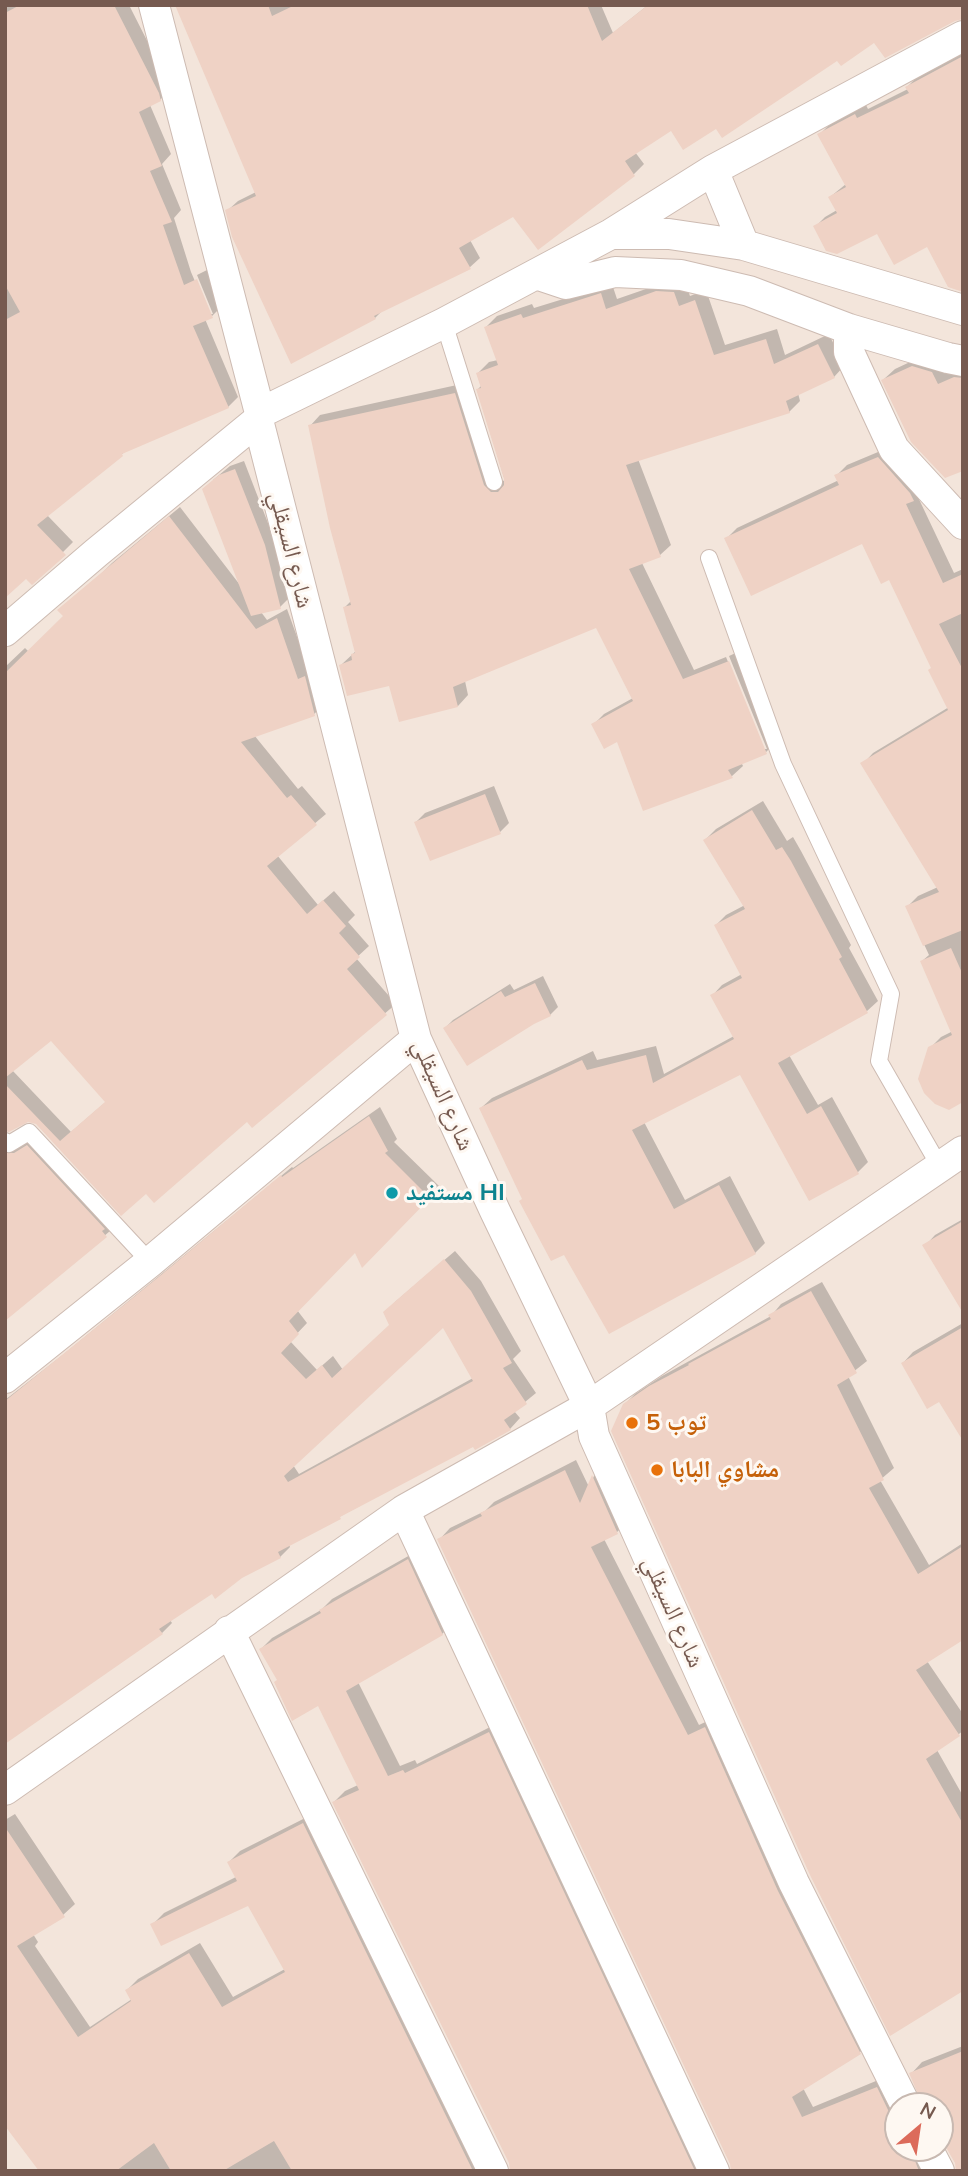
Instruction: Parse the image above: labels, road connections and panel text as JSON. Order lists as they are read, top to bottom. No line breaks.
{"streets":{"street":["شارع السيقلي"]},"places":["مستفيد HI","توب 5","مشاوي البابا"],"north":"top right"}
